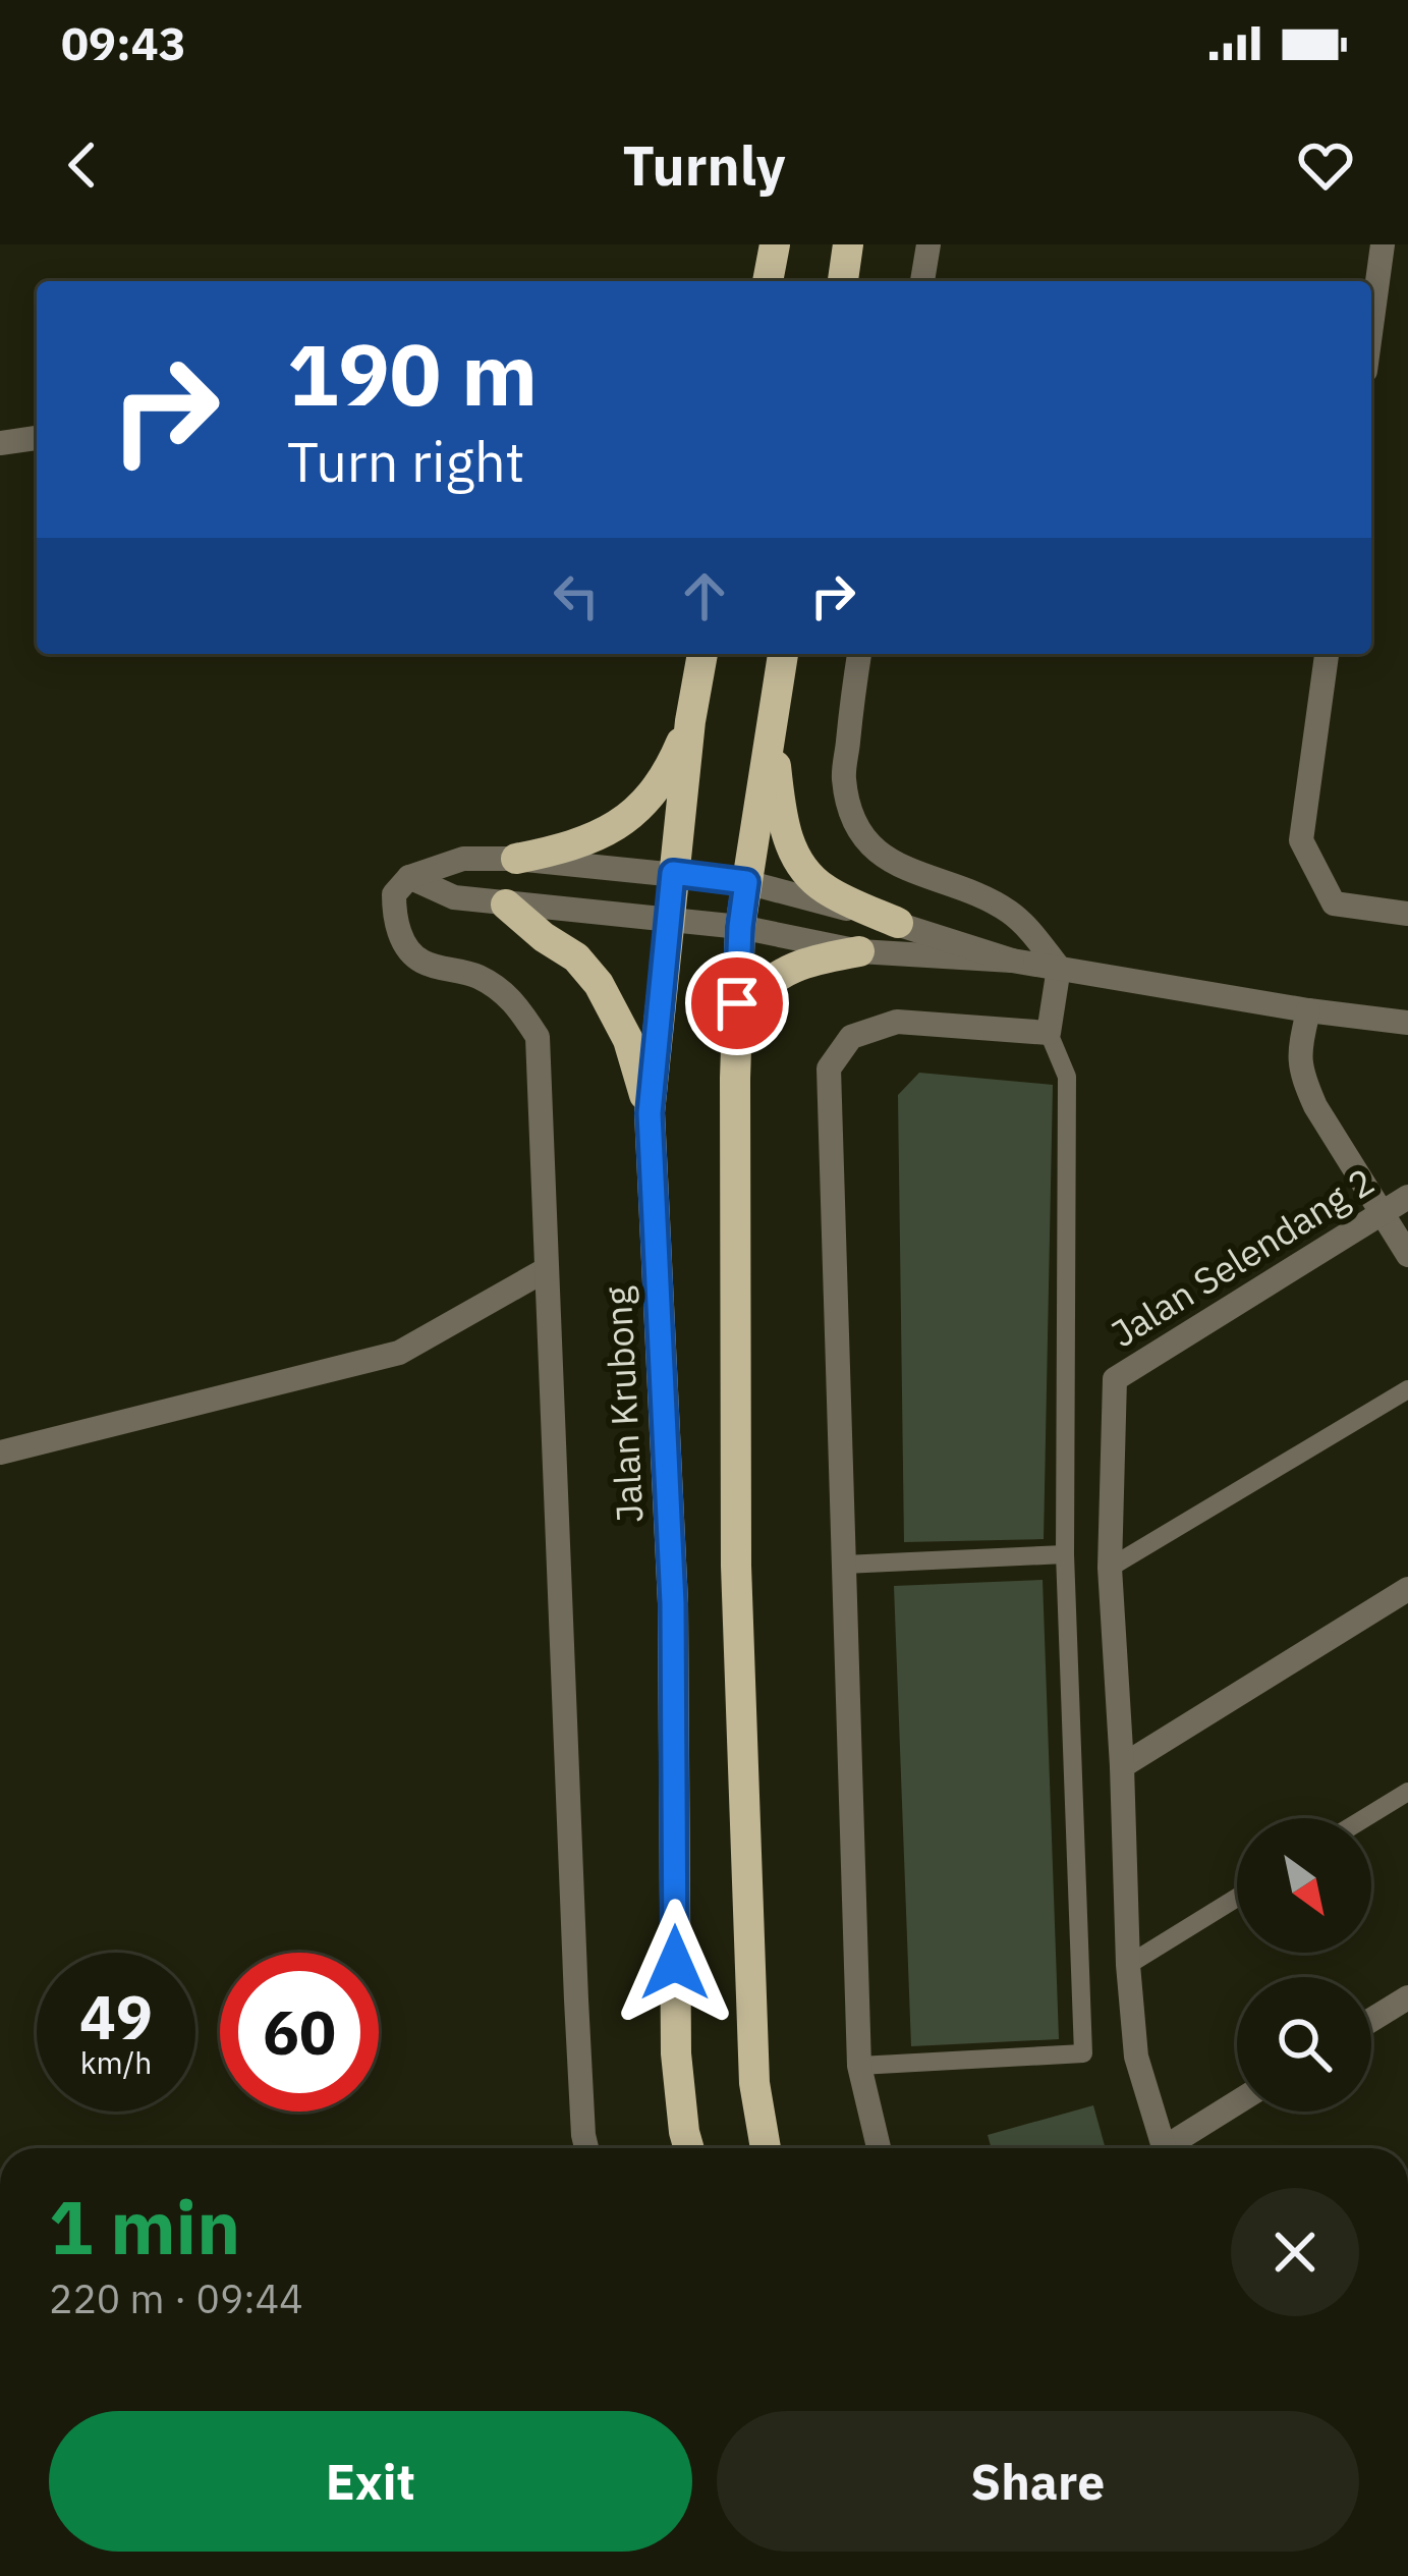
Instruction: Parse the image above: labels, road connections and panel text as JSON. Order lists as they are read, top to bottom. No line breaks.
{"streets":{"main road":["Jalan Krubong"],"street":["Jalan Selendang 2"]},"north":"bottom right","page":{"status":"09:43","header":"Turnly","turn":["190 m","Turn right"],"speed":"49 km/h","limit":"60","heading":["1 min","220 m · 09:44"],"buttons":["Exit","Share"]}}
